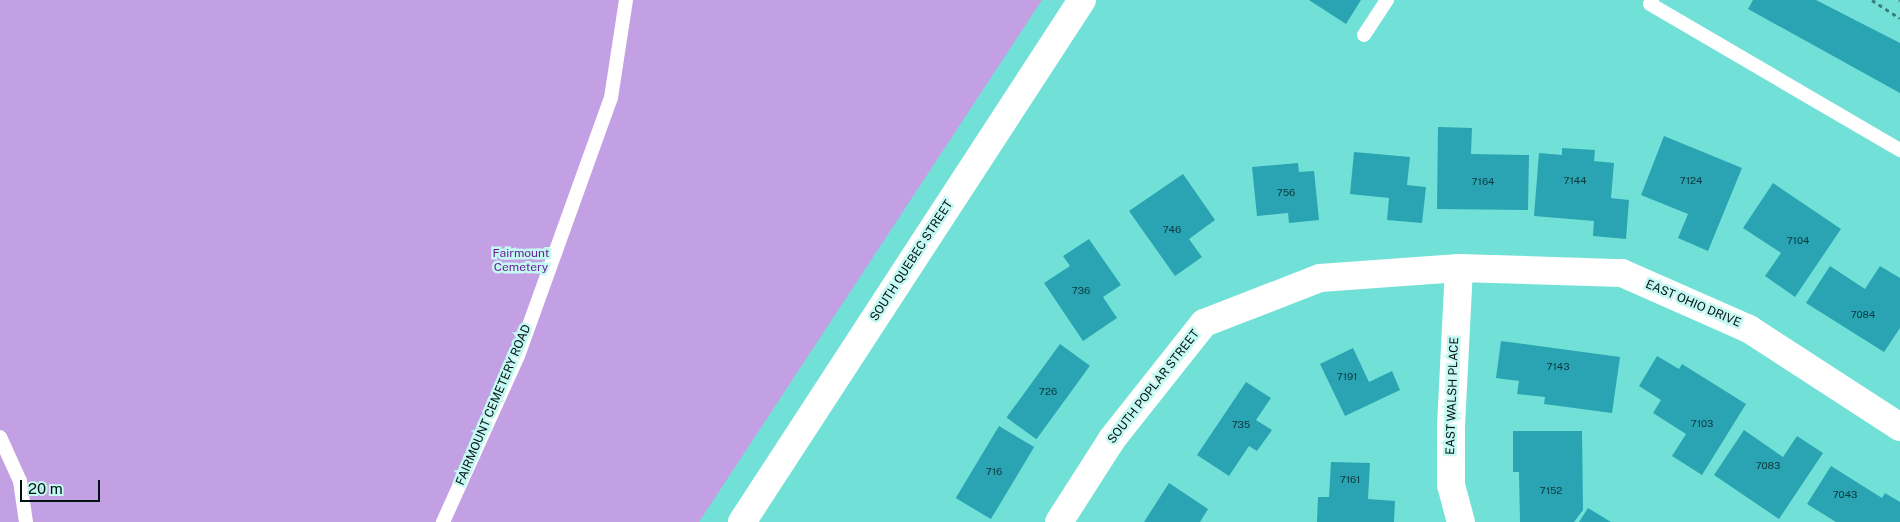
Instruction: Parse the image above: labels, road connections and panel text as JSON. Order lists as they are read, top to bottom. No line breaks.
{"streets":{"street":["SOUTH QUEBEC STREET","EAST OHIO DRIVE","SOUTH POPLAR STREET","EAST WALSH PLACE"],"lane":["FAIRMOUNT CEMETERY ROAD"]},"crossings":[["EAST OHIO DRIVE","SOUTH POPLAR STREET"],["EAST OHIO DRIVE","EAST WALSH PLACE"],["SOUTH POPLAR STREET","EAST WALSH PLACE"]],"parks":["Fairmount Cemetery"],"house_numbers":["7144","7124","7164","756","746","7104","736","7084","7143","7191","726","7103","735","7083","716","7161","7152","7043"],"scale_bar":"20 m"}
